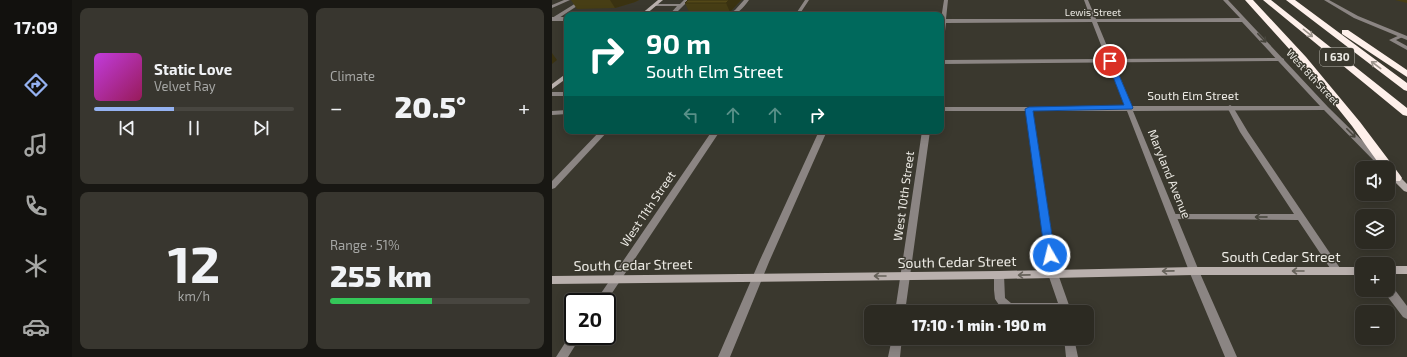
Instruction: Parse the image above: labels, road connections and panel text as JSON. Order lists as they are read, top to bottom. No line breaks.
{"streets":{"highway":["I 630"],"main road":["West 8th Street","South Cedar Street"],"street":["Lewis Street","South Elm Street","Maryland Avenue","West 10th Street","West 11th Street"]},"crossings":[["Lewis Street","West 8th Street"],["Lewis Street","Maryland Avenue"],["West 8th Street","South Elm Street"],["South Elm Street","Maryland Avenue"],["Maryland Avenue","South Cedar Street"],["West 10th Street","South Cedar Street"],["West 11th Street","South Cedar Street"]],"one_way":["West 8th Street","South Cedar Street"],"page":{"tabs":"17:09","tile":["Climate",["12","km/h"],["Range · 51%","255 km"]],"turn":["90 m","South Elm Street"],"song":["Static Love","Velvet Ray"],"heat":["−","20.5°","+"],"map_buttons":["+","−"],"limit":"20","trip":"17:10 · 1 min · 190 m"}}
